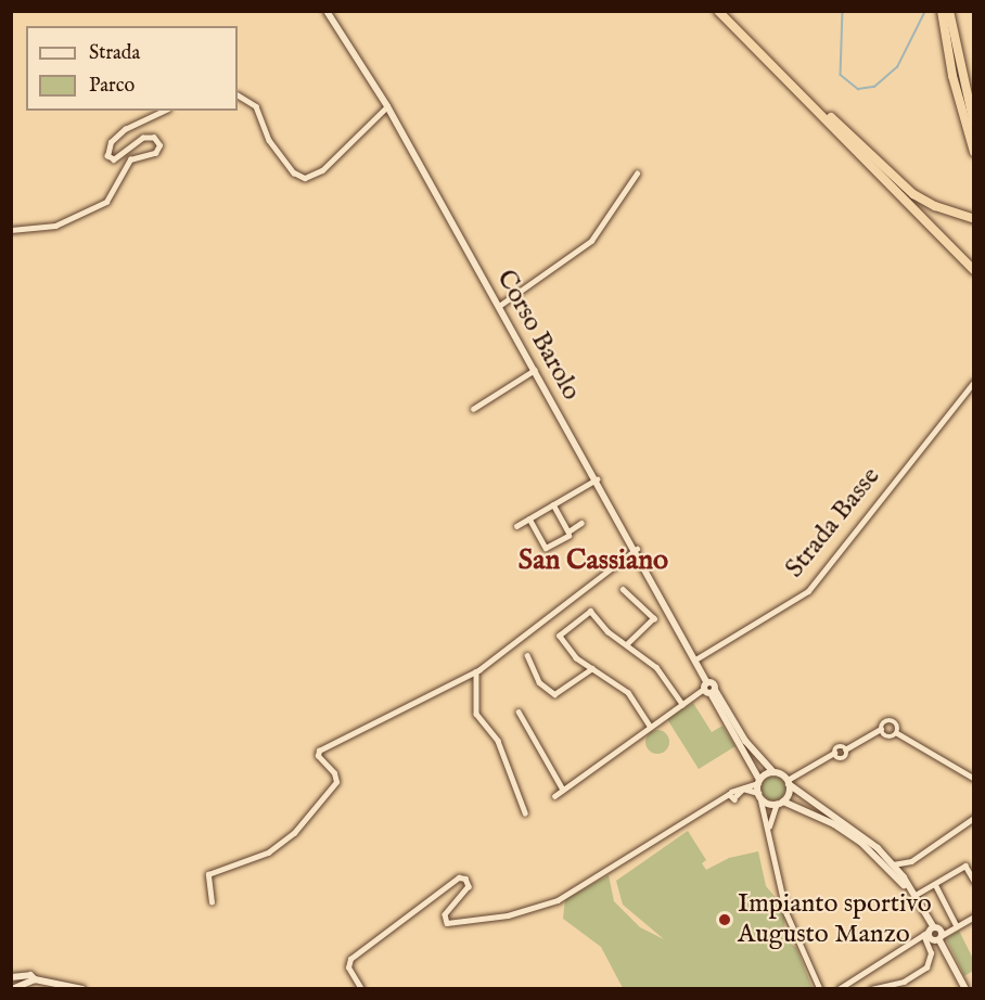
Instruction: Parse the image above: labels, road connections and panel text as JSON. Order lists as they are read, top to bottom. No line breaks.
{"streets":{"main road":["Corso Barolo"],"street":["Strada Basse"]},"crossings":[["Corso Barolo","Strada Basse"]],"districts":["San Cassiano"],"places":["Impianto sportivo Augusto Manzo"],"legend":["Strada","Parco"]}
